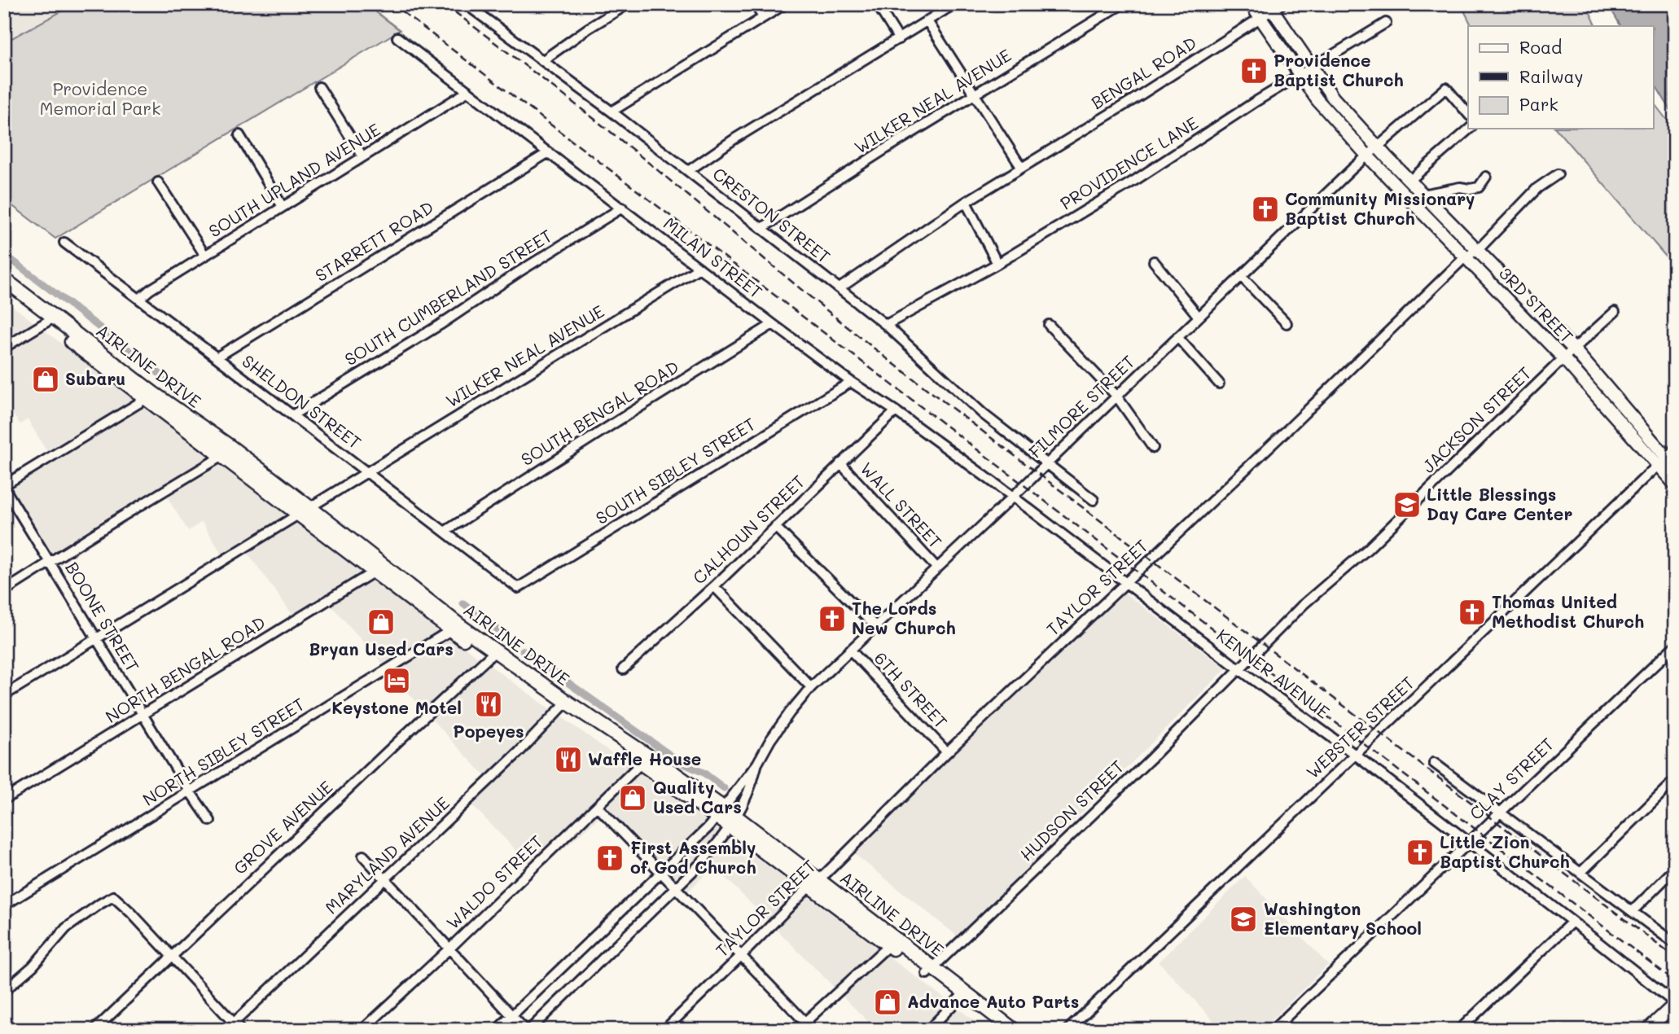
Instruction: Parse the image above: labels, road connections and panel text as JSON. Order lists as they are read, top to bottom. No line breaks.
{"streets":{"highway":["AIRLINE DRIVE"],"main road":["3RD STREET"],"street":["BENGAL ROAD","WILKER NEAL AVENUE","PROVIDENCE LANE","SOUTH UPLAND AVENUE","CRESTON STREET","STARRETT ROAD","MILAN STREET","SOUTH CUMBERLAND STREET","SHELDON STREET","FILMORE STREET","SOUTH BENGAL ROAD","JACKSON STREET","SOUTH SIBLEY STREET","WALL STREET","CALHOUN STREET","TAYLOR STREET","BOONE STREET","NORTH BENGAL ROAD","KENNER AVENUE","6TH STREET","WEBSTER STREET","NORTH SIBLEY STREET","CLAY STREET","HUDSON STREET","GROVE AVENUE","MARYLAND AVENUE","WALDO STREET"]},"crossings":[["BENGAL ROAD","3RD STREET"],["WILKER NEAL AVENUE","CRESTON STREET"],["WILKER NEAL AVENUE","MILAN STREET"],["WILKER NEAL AVENUE","AIRLINE DRIVE"],["WILKER NEAL AVENUE","SHELDON STREET"],["WILKER NEAL AVENUE","BOONE STREET"],["PROVIDENCE LANE","CRESTON STREET"],["PROVIDENCE LANE","3RD STREET"],["SOUTH UPLAND AVENUE","MILAN STREET"],["SOUTH UPLAND AVENUE","SHELDON STREET"],["CRESTON STREET","FILMORE STREET"],["STARRETT ROAD","MILAN STREET"],["STARRETT ROAD","SHELDON STREET"],["MILAN STREET","SOUTH CUMBERLAND STREET"],["MILAN STREET","FILMORE STREET"],["MILAN STREET","SOUTH BENGAL ROAD"],["MILAN STREET","SOUTH SIBLEY STREET"],["MILAN STREET","CALHOUN STREET"],["MILAN STREET","KENNER AVENUE"],["SOUTH CUMBERLAND STREET","SHELDON STREET"],["3RD STREET","FILMORE STREET"],["3RD STREET","JACKSON STREET"],["3RD STREET","TAYLOR STREET"],["3RD STREET","WEBSTER STREET"],["AIRLINE DRIVE","FILMORE STREET"],["AIRLINE DRIVE","TAYLOR STREET"],["AIRLINE DRIVE","NORTH BENGAL ROAD"],["AIRLINE DRIVE","NORTH SIBLEY STREET"],["AIRLINE DRIVE","HUDSON STREET"],["AIRLINE DRIVE","GROVE AVENUE"],["AIRLINE DRIVE","MARYLAND AVENUE"],["AIRLINE DRIVE","WALDO STREET"],["SHELDON STREET","SOUTH BENGAL ROAD"],["SHELDON STREET","SOUTH SIBLEY STREET"],["FILMORE STREET","WALL STREET"],["FILMORE STREET","KENNER AVENUE"],["FILMORE STREET","6TH STREET"],["JACKSON STREET","KENNER AVENUE"],["JACKSON STREET","HUDSON STREET"],["WALL STREET","CALHOUN STREET"],["TAYLOR STREET","KENNER AVENUE"],["TAYLOR STREET","6TH STREET"],["BOONE STREET","NORTH BENGAL ROAD"],["BOONE STREET","NORTH SIBLEY STREET"],["KENNER AVENUE","WEBSTER STREET"],["KENNER AVENUE","CLAY STREET"],["KENNER AVENUE","HUDSON STREET"]],"parks":["Providence Memorial Park"],"places":{"church":["Providence Baptist Church","Community Missionary Baptist Church","Thomas United Methodist Church","The Lords New Church","Little Zion Baptist Church","First Assembly of God Church"],"shop":["Subaru","Bryan Used Cars","Quality Used Cars","Advance Auto Parts"],"school or university":["Little Blessings Day Care Center","Washington Elementary School"],"hotel":["Keystone Motel"],"restaurant":["Popeyes","Waffle House"]},"legend":["Road","Railway","Park"]}
